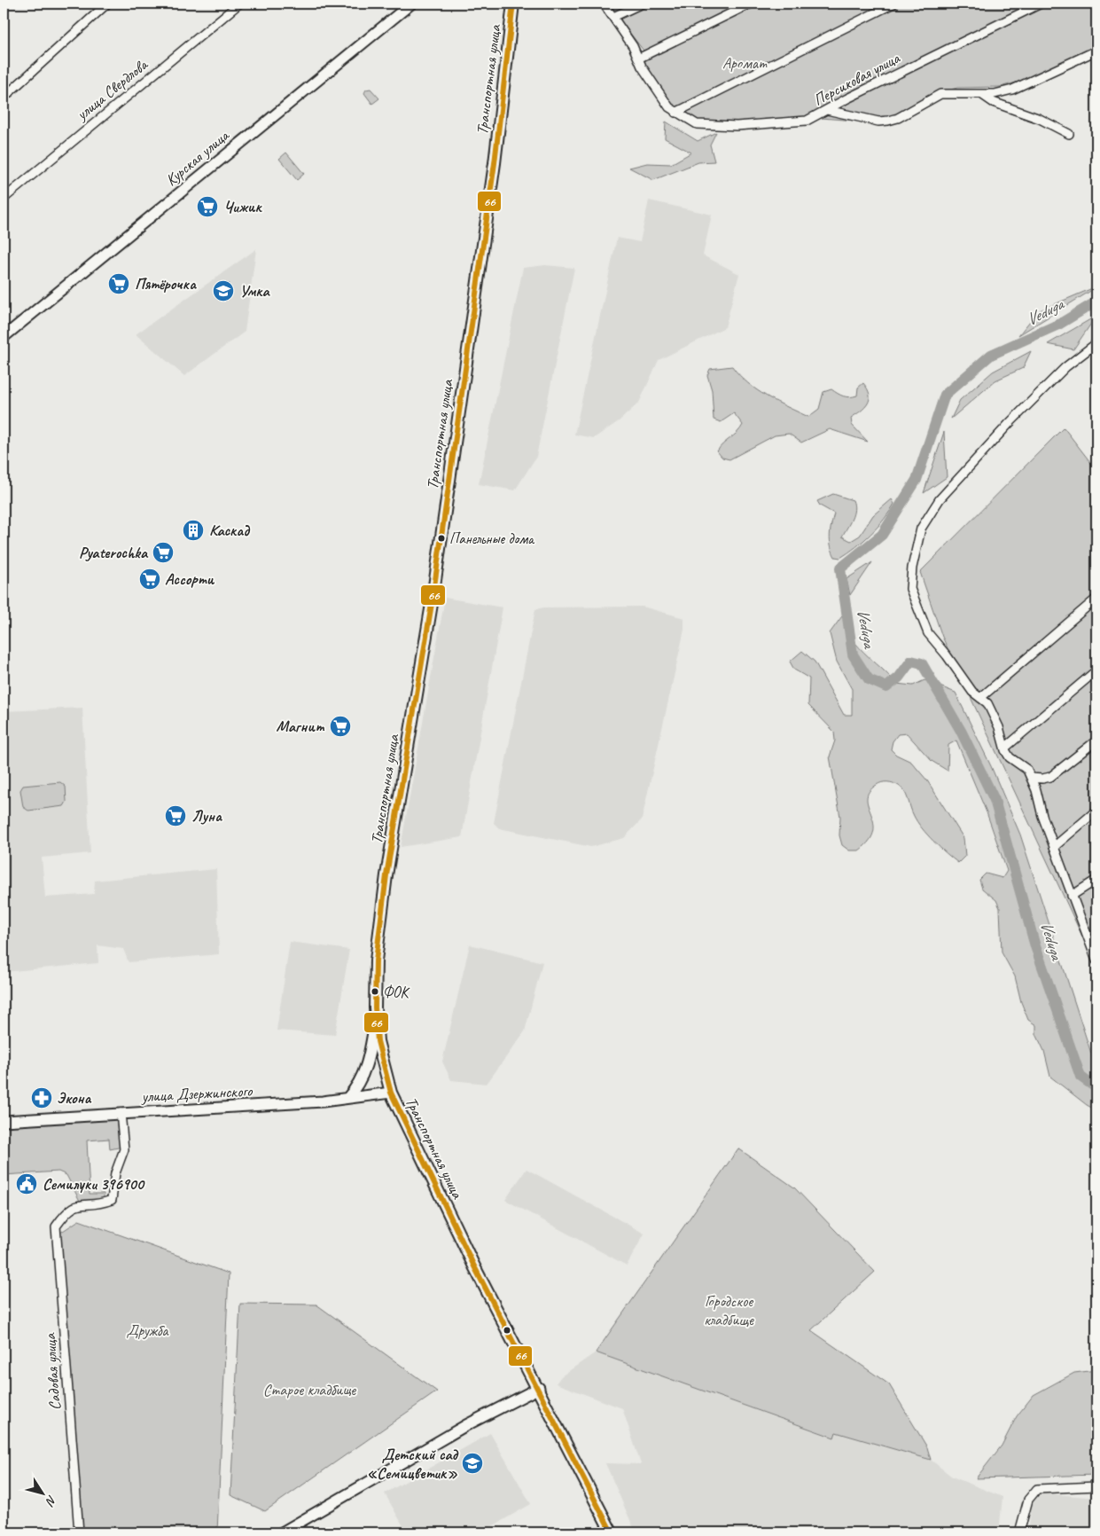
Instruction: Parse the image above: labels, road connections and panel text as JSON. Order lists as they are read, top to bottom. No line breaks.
{"streets":{"main road":["Транспортная улица"],"street":["Персиковая улица","улица Свердлова","Курская улица","улица Дзержинского","Садовая улица"]},"crossings":[["Транспортная улица","улица Дзержинского"],["улица Дзержинского","Садовая улица"]],"water":["Veduga"],"parks":["Аромат","Городское кладбище","Дружба","Старое кладбище"],"places":{"supermarket":["Чижик","Пятёрочка","Pyaterochka","Ассорти","Магнит","Луна"],"school or university":["Умка","Детский сад «Семицветик»"],"building":["Каскад"],"other":["Панельные дома","ФОК"],"pharmacy":["Экона"],"public building":["Семилуки 396900"]},"lines":["transit line 66"],"north":"bottom right"}
